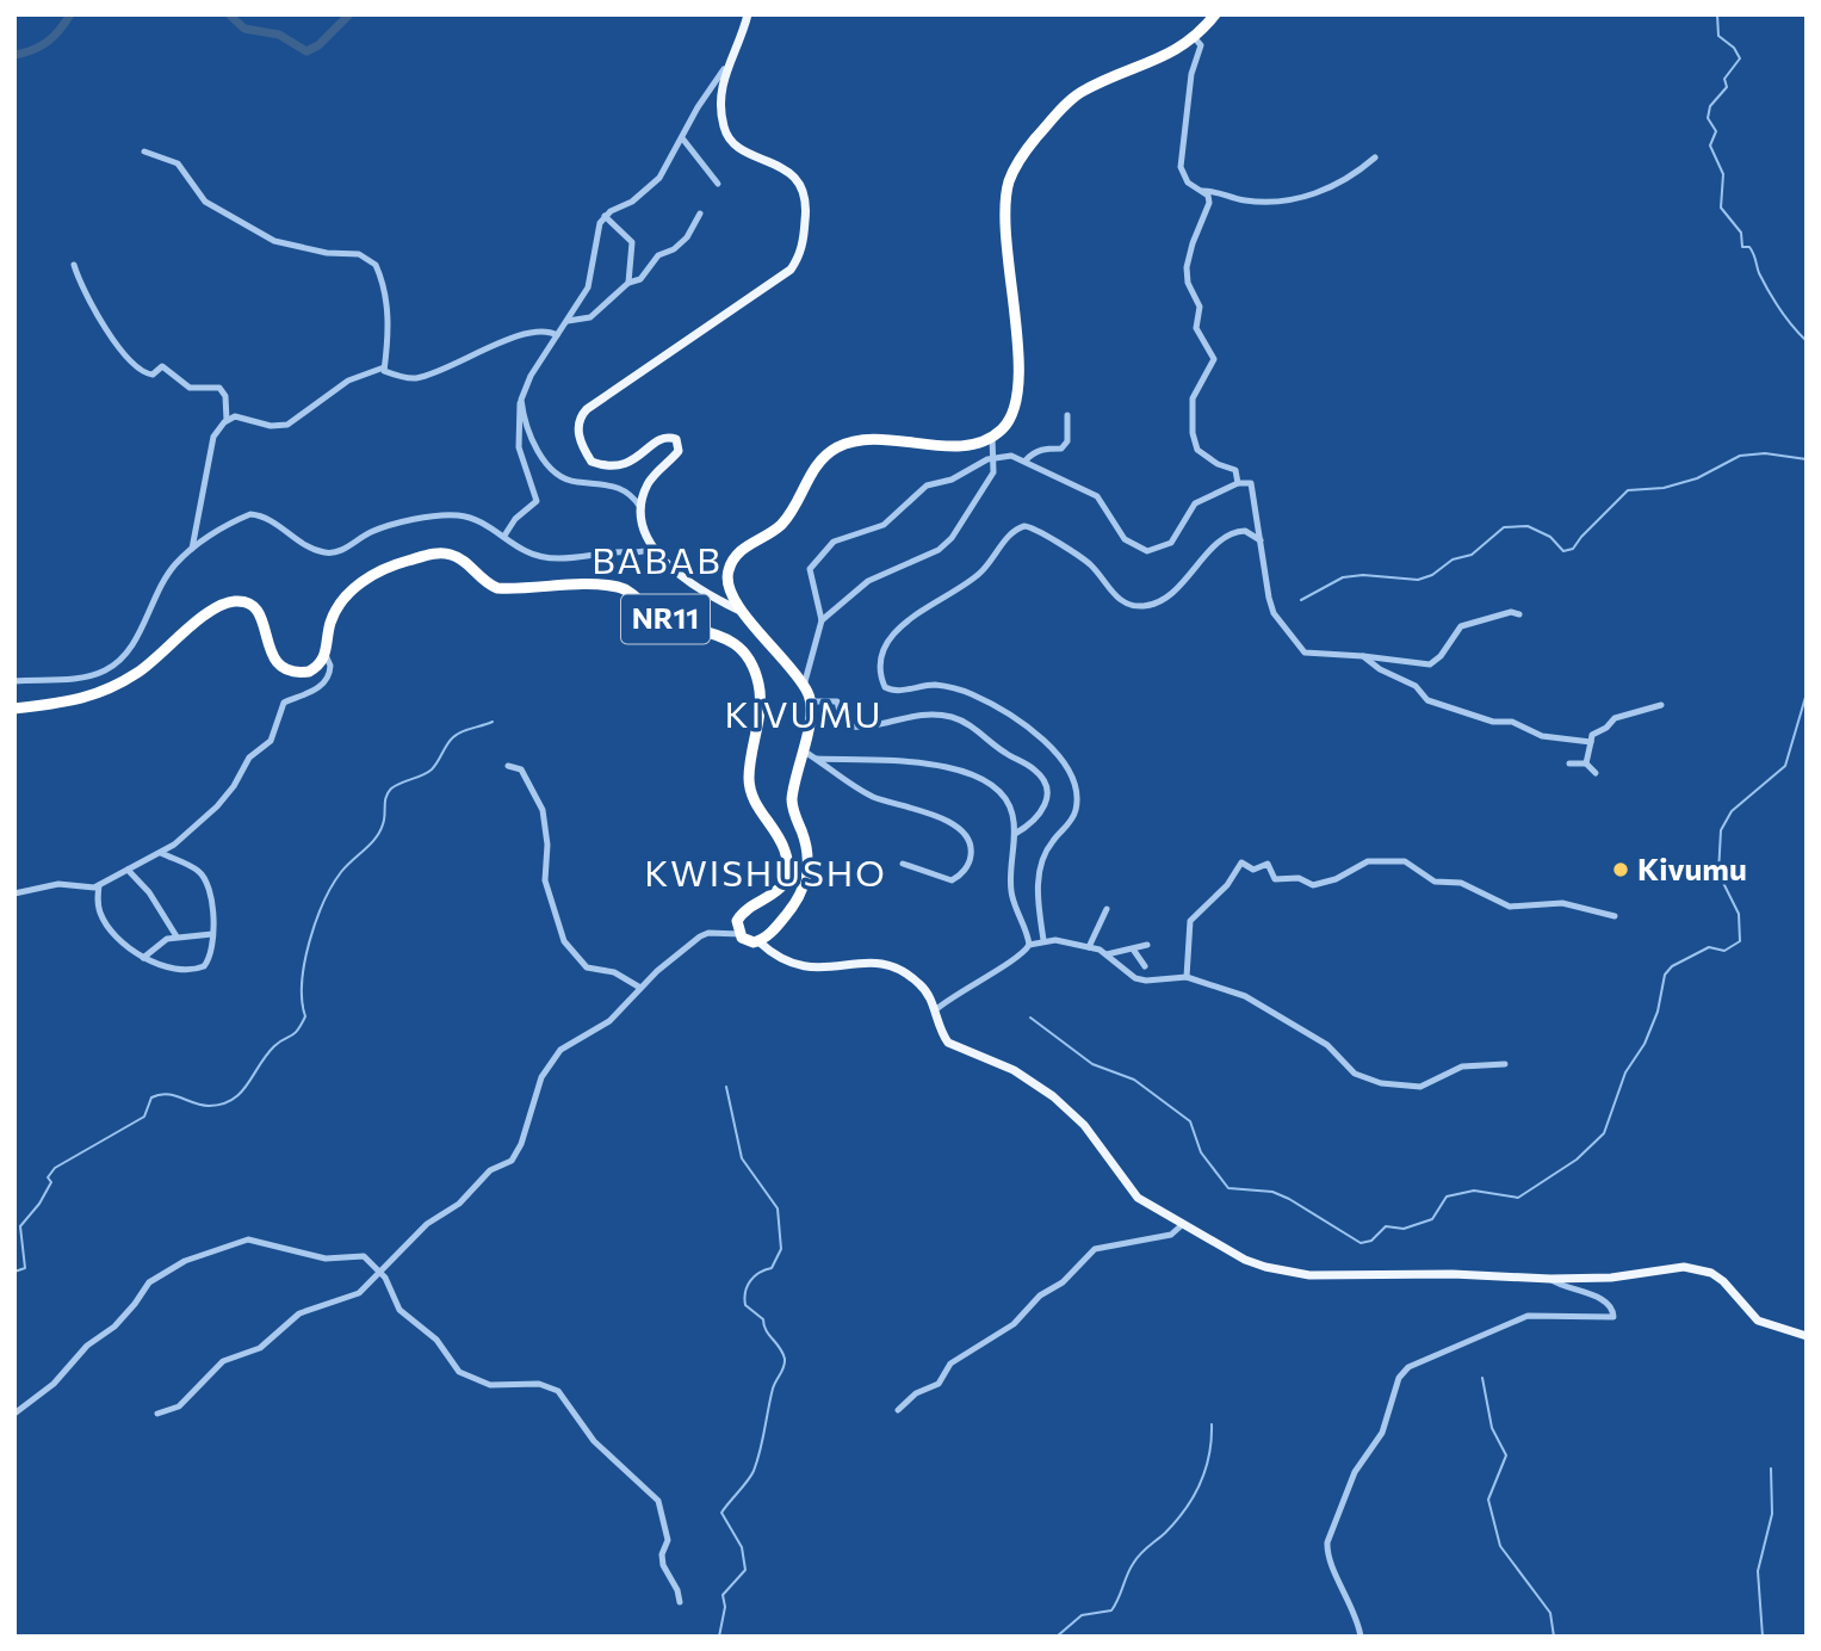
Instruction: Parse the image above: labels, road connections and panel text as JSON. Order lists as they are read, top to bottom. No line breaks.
{"streets":{"highway":["NR11"]},"districts":["BABAB","KIVUMU","KWISHUSHO"],"places":["Kivumu"]}
